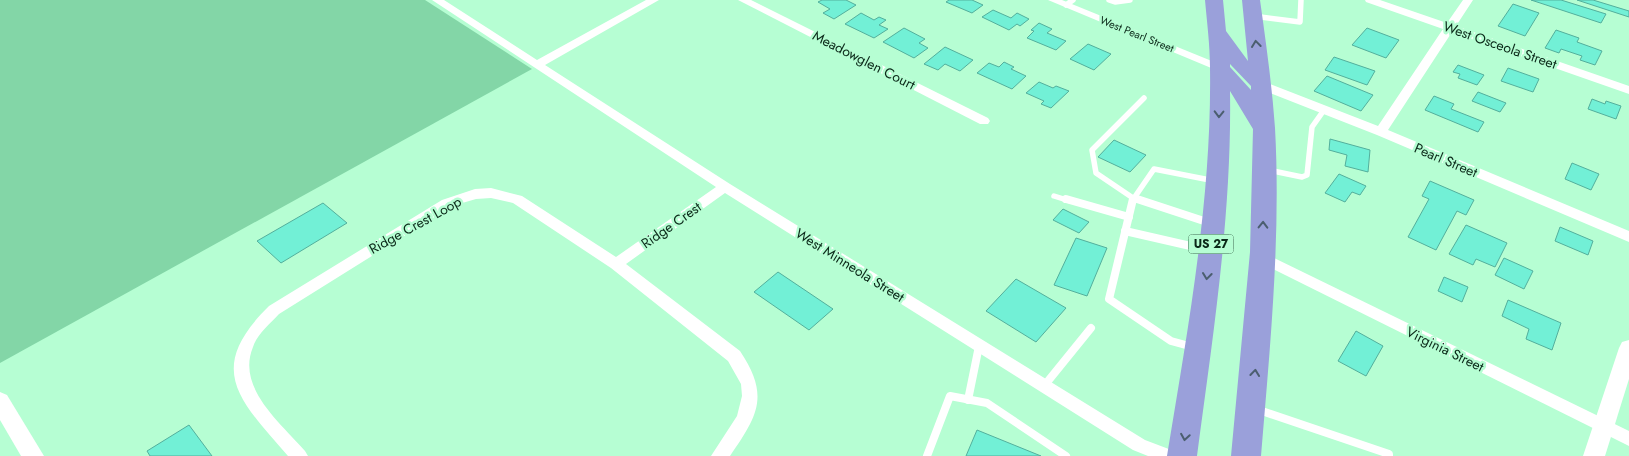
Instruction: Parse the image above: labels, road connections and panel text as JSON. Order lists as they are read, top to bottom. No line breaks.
{"streets":{"highway":["US 27"],"street":["West Pearl Street","West Osceola Street","Meadowglen Court","Pearl Street","Ridge Crest Loop","Ridge Crest","West Minneola Street","Virginia Street"]},"crossings":[["West Pearl Street","US 27"],["Ridge Crest Loop","Ridge Crest"],["Ridge Crest","West Minneola Street"]]}
